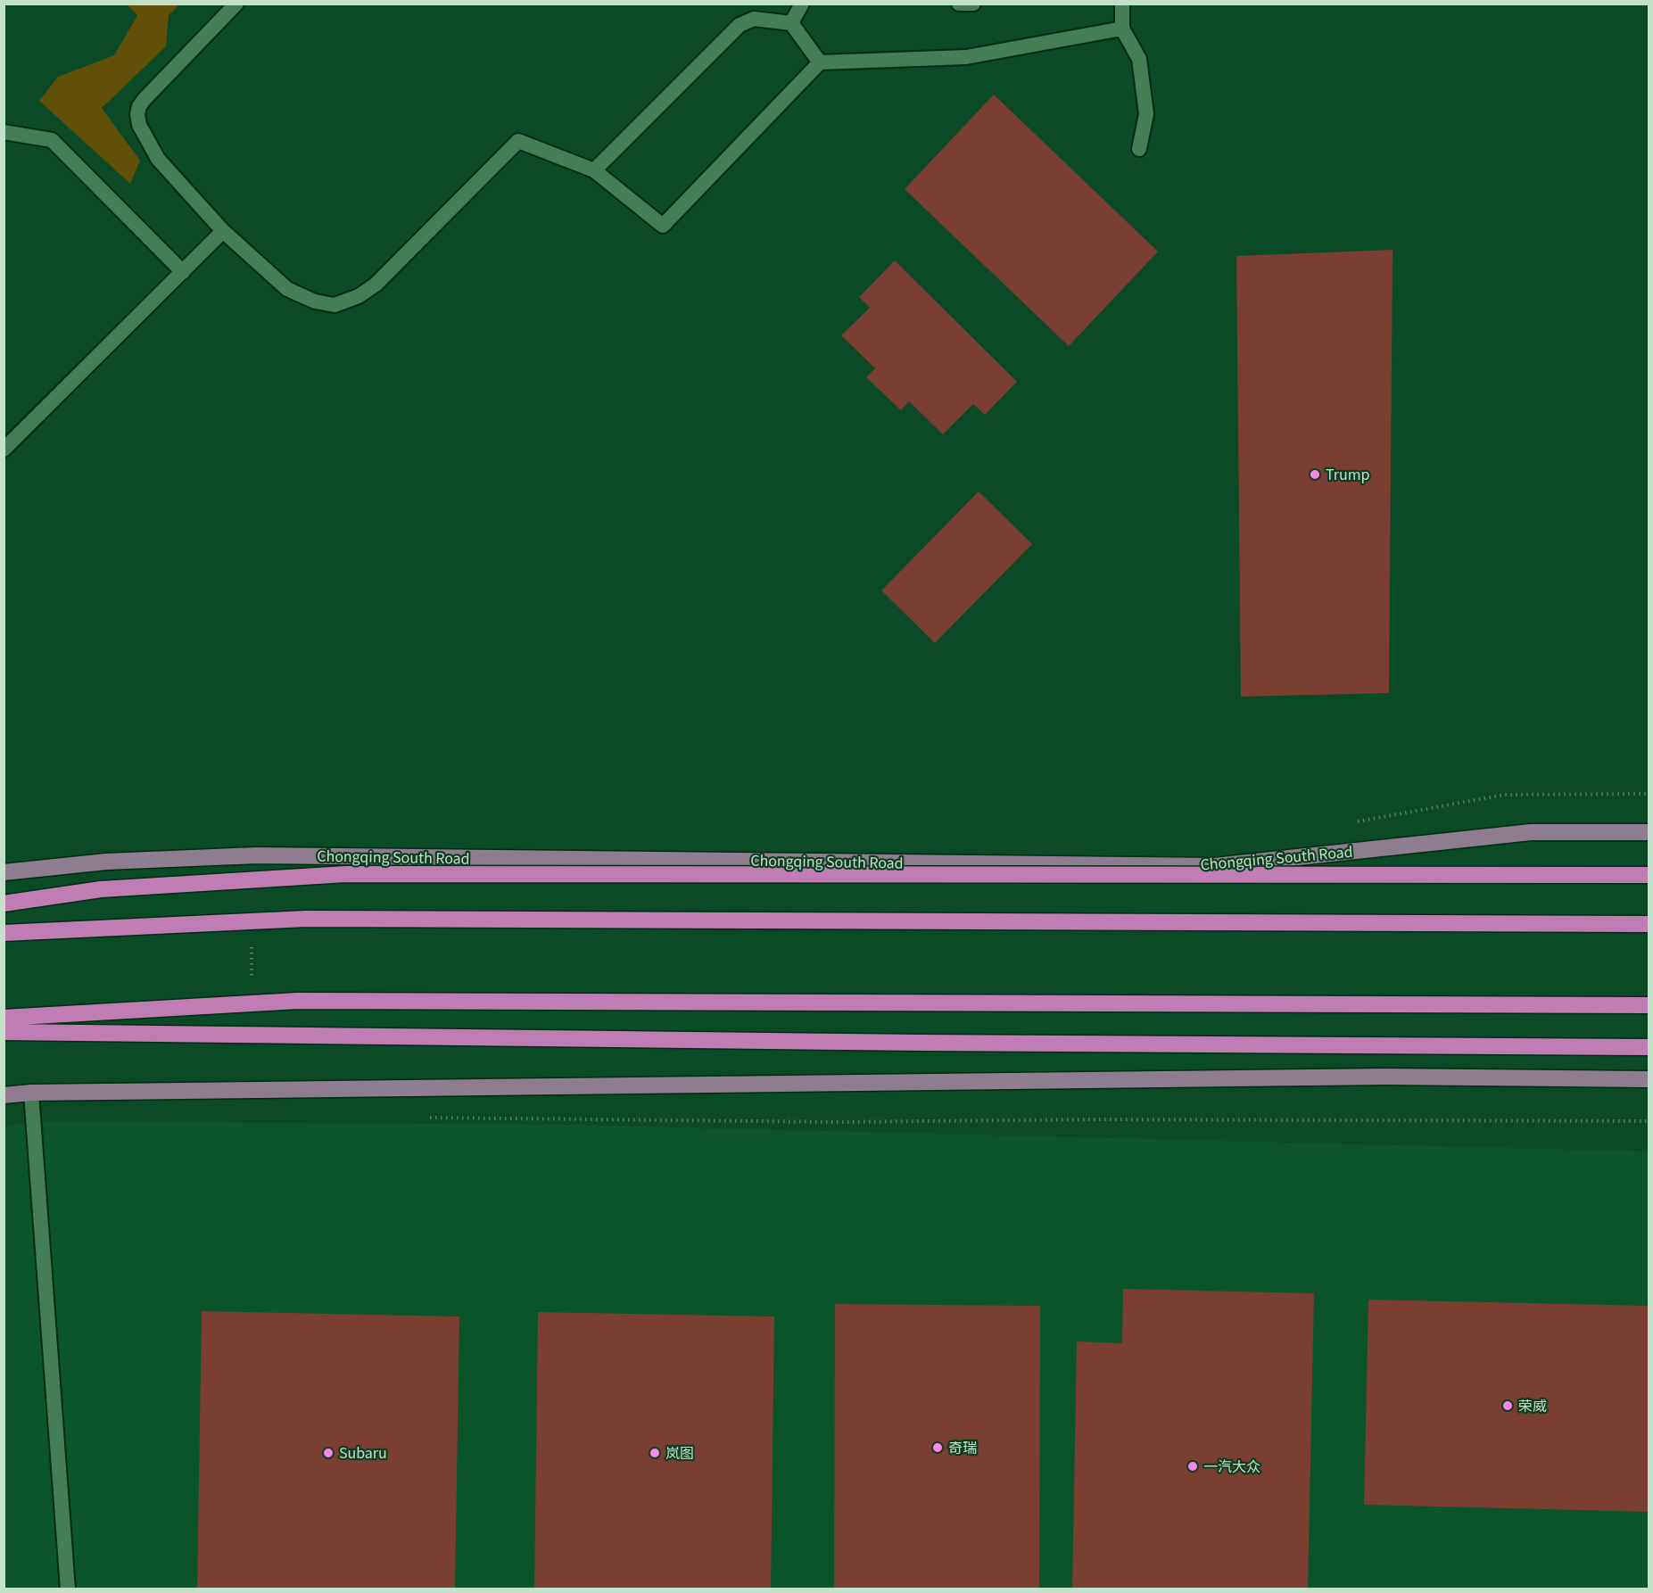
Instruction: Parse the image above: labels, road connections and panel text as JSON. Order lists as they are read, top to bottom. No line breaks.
{"streets":{"main road":["Chongqing South Road"]},"places":["Trump","荣威","奇瑞","Subaru","岚图","一汽大众"]}
